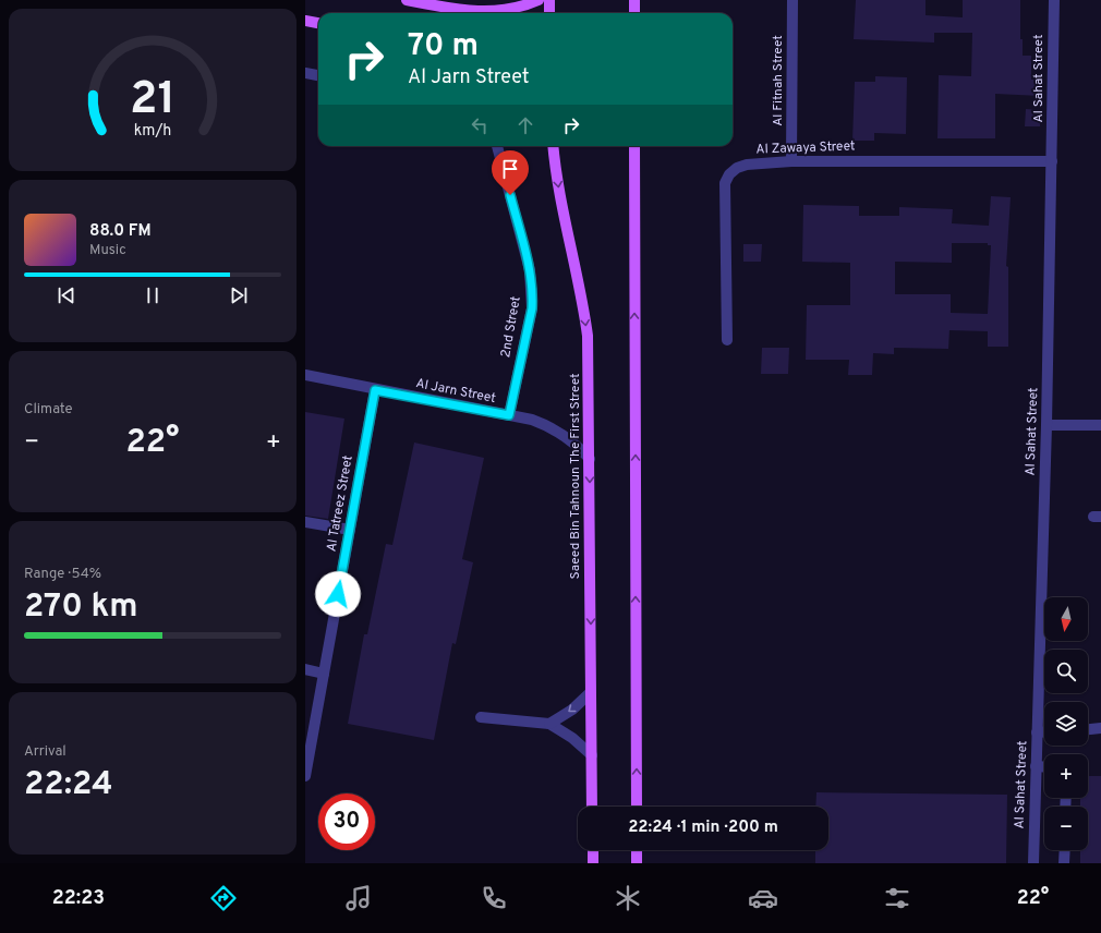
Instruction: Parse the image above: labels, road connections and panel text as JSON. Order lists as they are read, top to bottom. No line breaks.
{"streets":{"main road":["Saeed Bin Tahnoun The First Street"],"street":["Al Sahat Street","Al Fitnah Street","Al Zawaya Street","2nd Street","Al Jarn Street","Al Tatreez Street"]},"crossings":[["Al Sahat Street","Al Zawaya Street"],["Al Fitnah Street","Al Zawaya Street"],["2nd Street","Al Jarn Street"],["Al Jarn Street","Saeed Bin Tahnoun The First Street"],["Al Jarn Street","Al Tatreez Street"]],"north":"bottom","page":{"turn":["70 m","Al Jarn Street"],"song":["88.0 FM","Music"],"tile":["Climate",["Range · 54%","270 km"],["Arrival","22:24"]],"heat":["−","22°","+"],"map_buttons":["+","−"],"limit":"30","trip":"22:24 · 1 min · 200 m","tabs":["22:23","22°"],"gauge":["21","km/h"]}}
